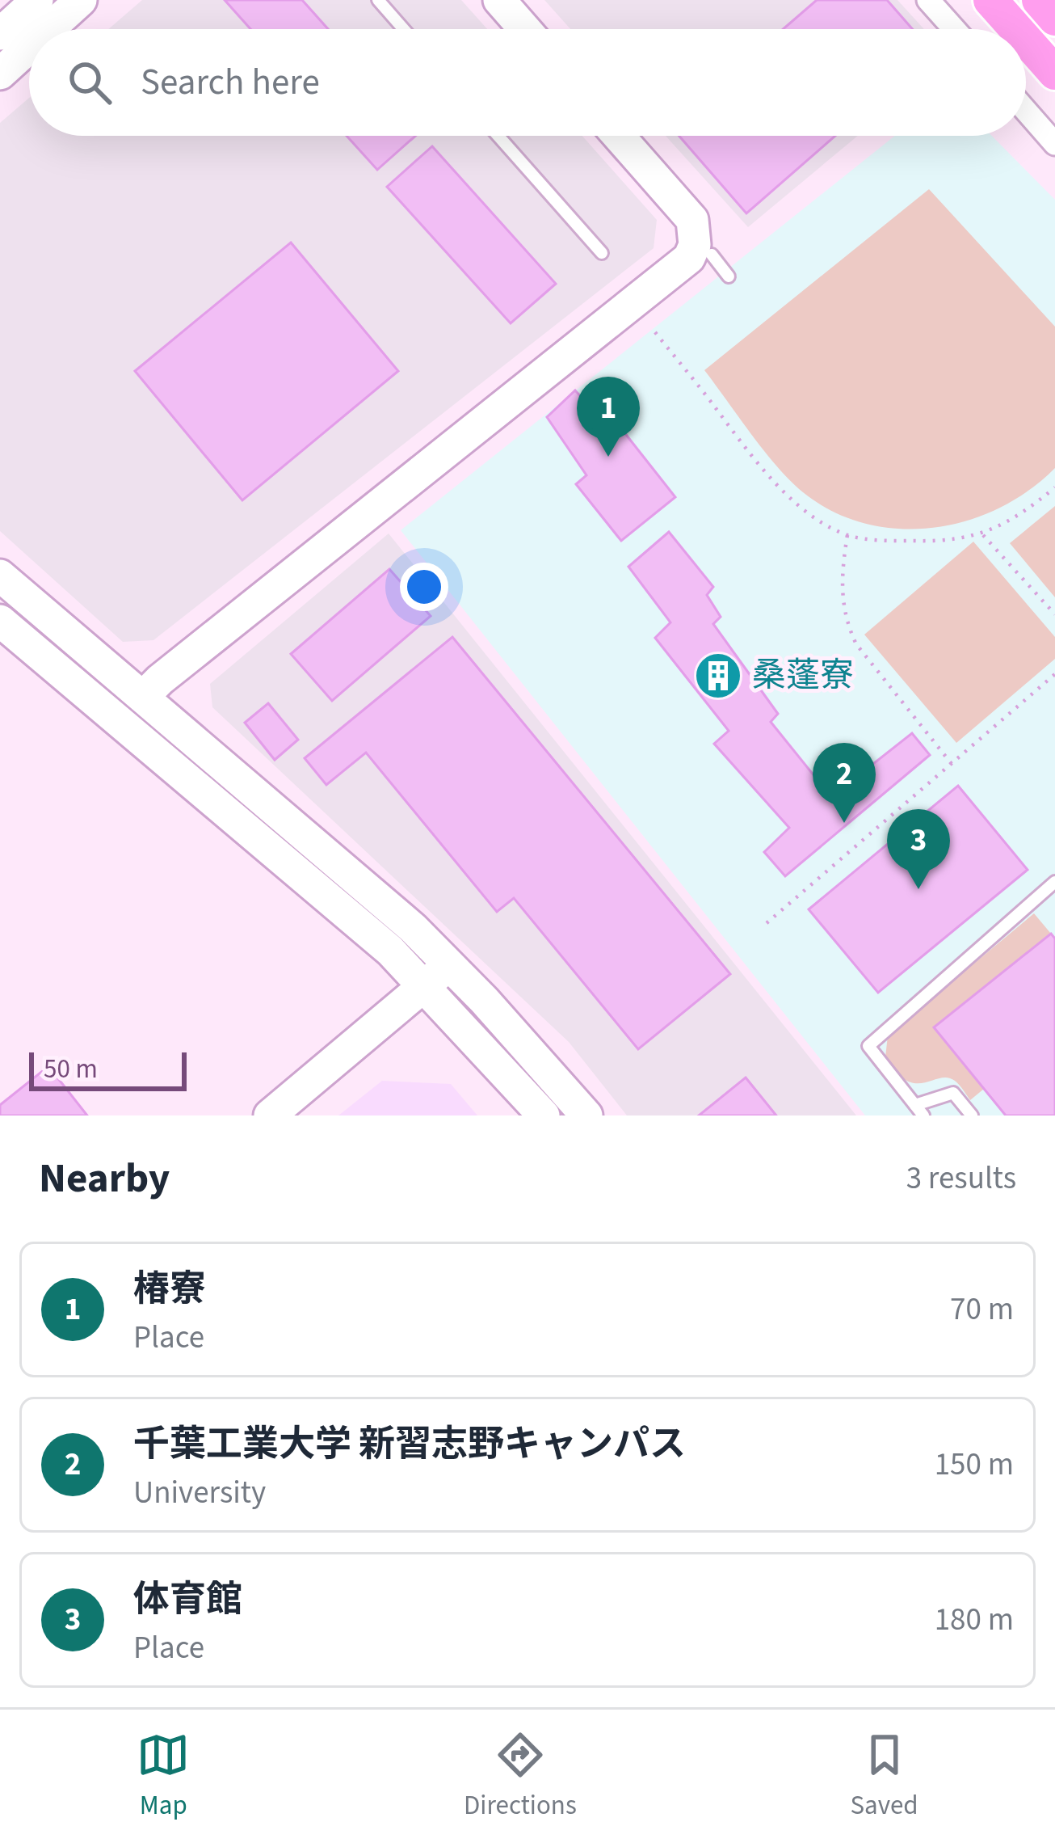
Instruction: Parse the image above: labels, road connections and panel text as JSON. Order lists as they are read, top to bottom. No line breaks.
{"places":{"building":["桑蓬寮"]},"scale_bar":"50 m","page":{"search":"Search here","pins":["1","2","3"],"scale":"50 m","heading":["Nearby","3 results"],"list":[{"mark":"1","name":"椿寮","note":"Place","value":"70 m"},{"mark":"2","name":"千葉工業大学 新習志野キャンパス","note":"University","value":"150 m"},{"mark":"3","name":"体育館","note":"Place","value":"180 m"}],"nav":["Map","Directions","Saved"]}}
